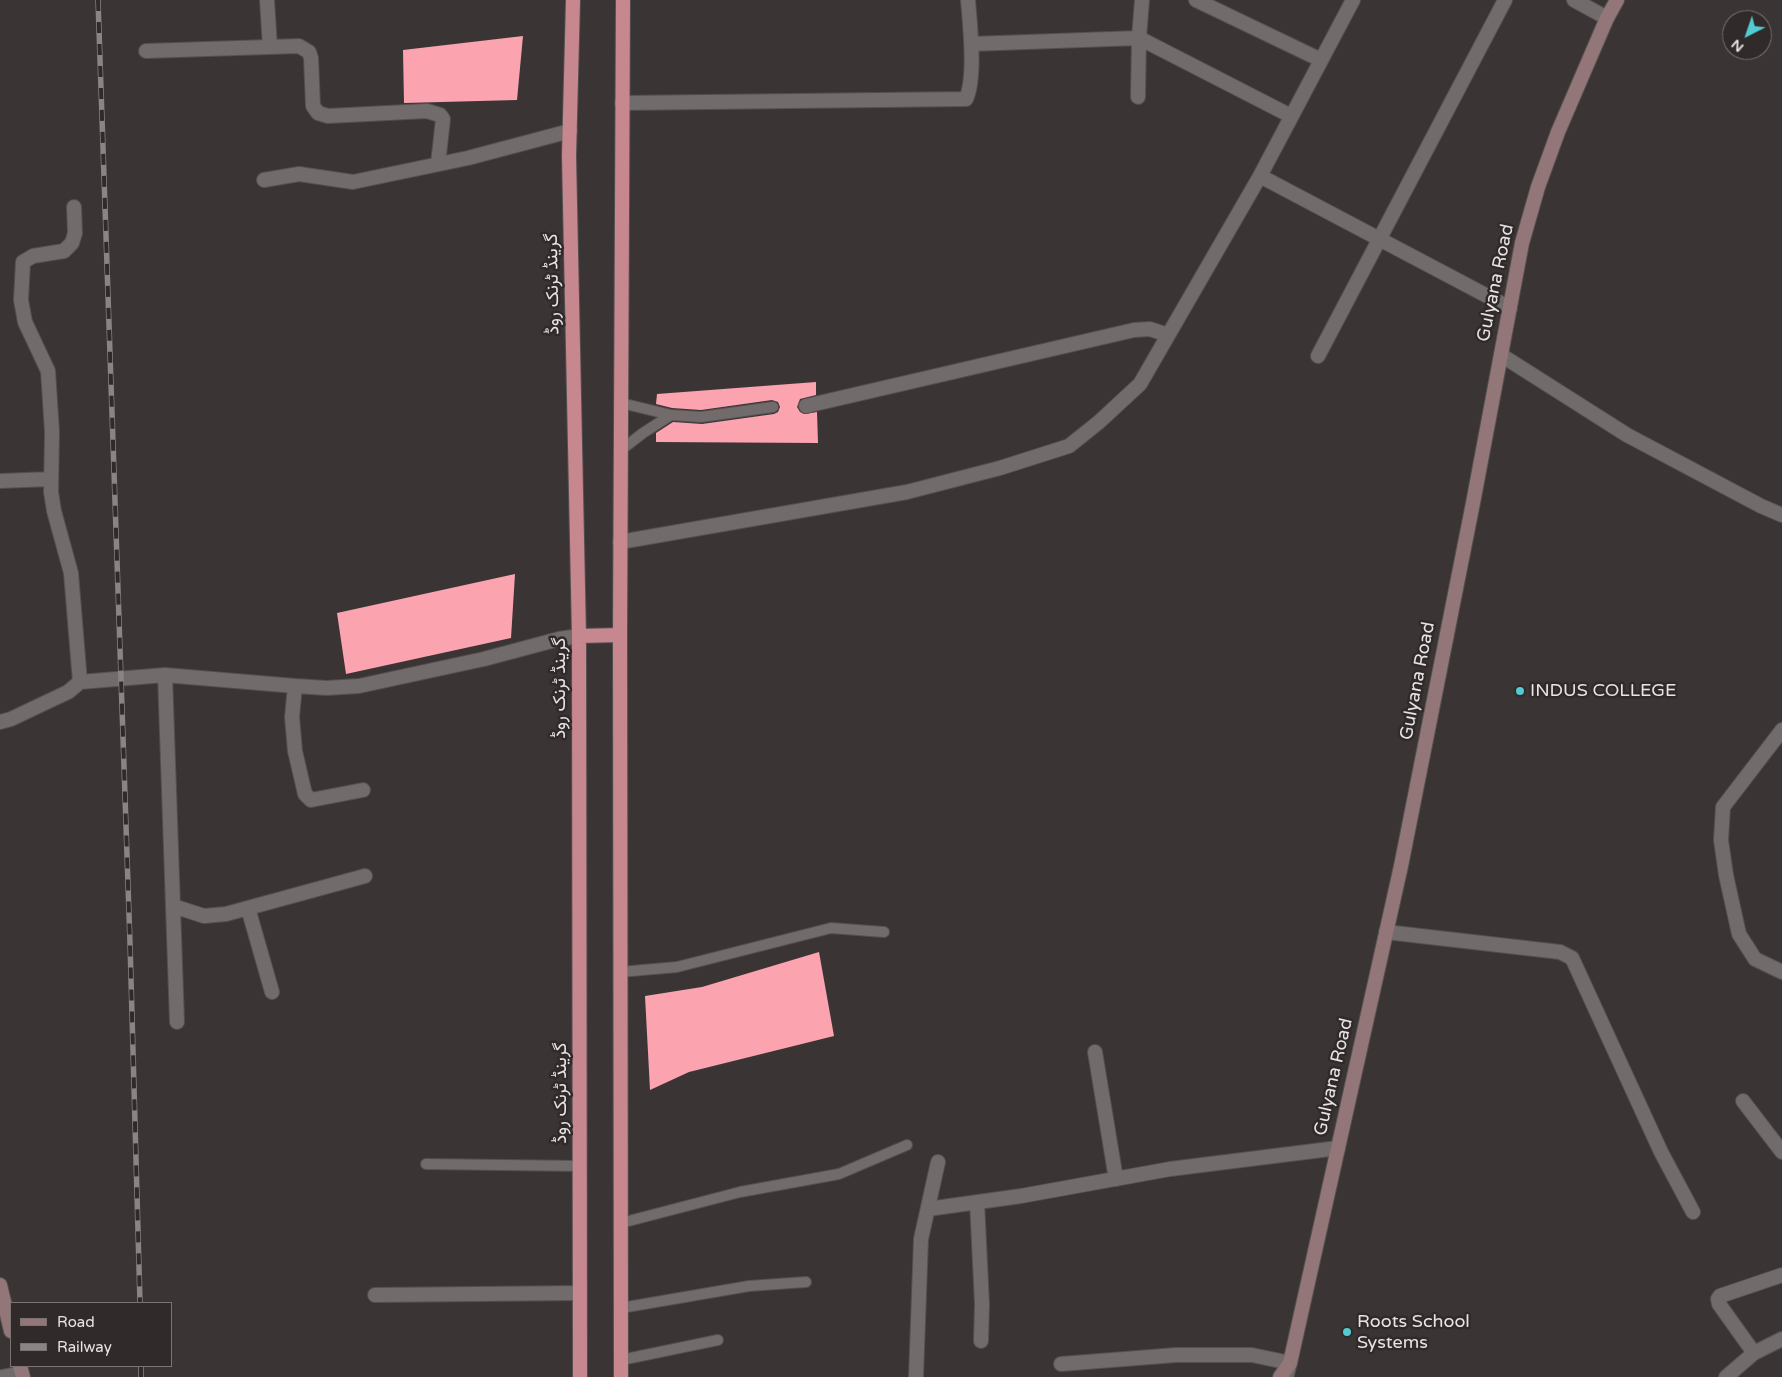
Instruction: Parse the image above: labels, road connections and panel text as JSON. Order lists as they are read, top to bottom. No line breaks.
{"streets":{"highway":["گرینڈ ٹرنک روڈ"],"main road":["Gulyana Road"]},"places":["INDUS COLLEGE","Roots School Systems"],"legend":["Road","Railway"],"north":"bottom left"}
